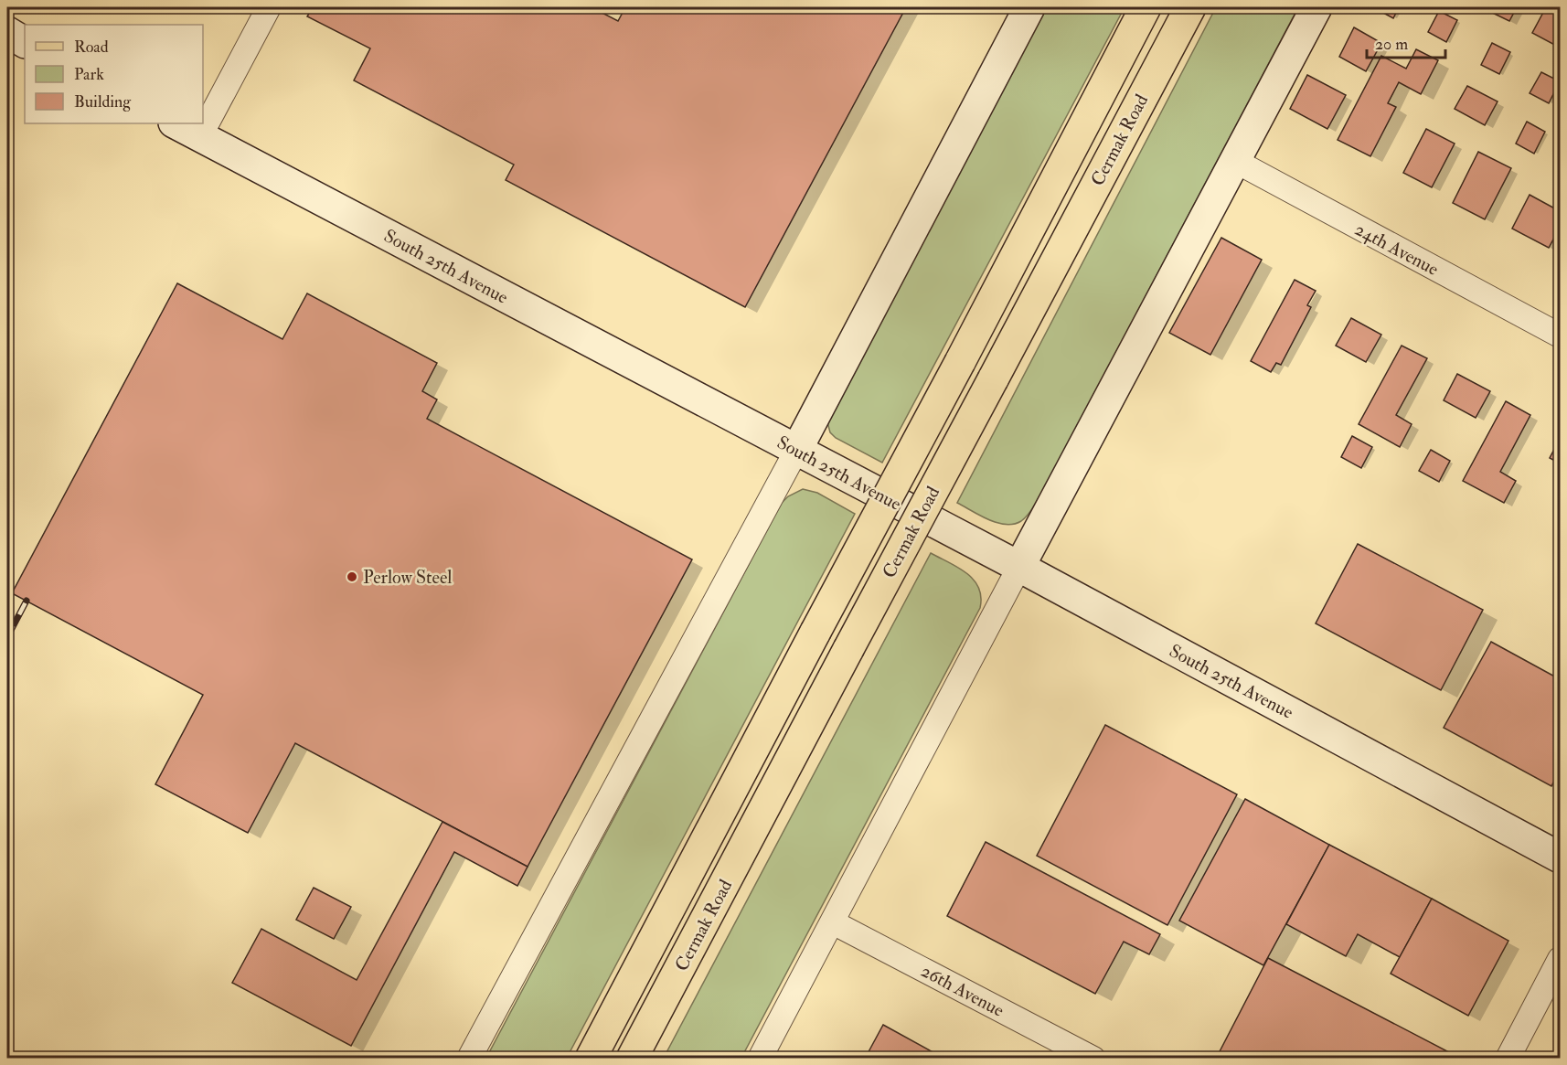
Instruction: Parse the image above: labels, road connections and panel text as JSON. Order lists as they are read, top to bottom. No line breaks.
{"streets":{"main road":["Cermak Road","South 25th Avenue"],"street":["24th Avenue","26th Avenue"]},"places":["Perlow Steel"],"legend":["Road","Park","Building"],"scale_bar":"20 m"}
